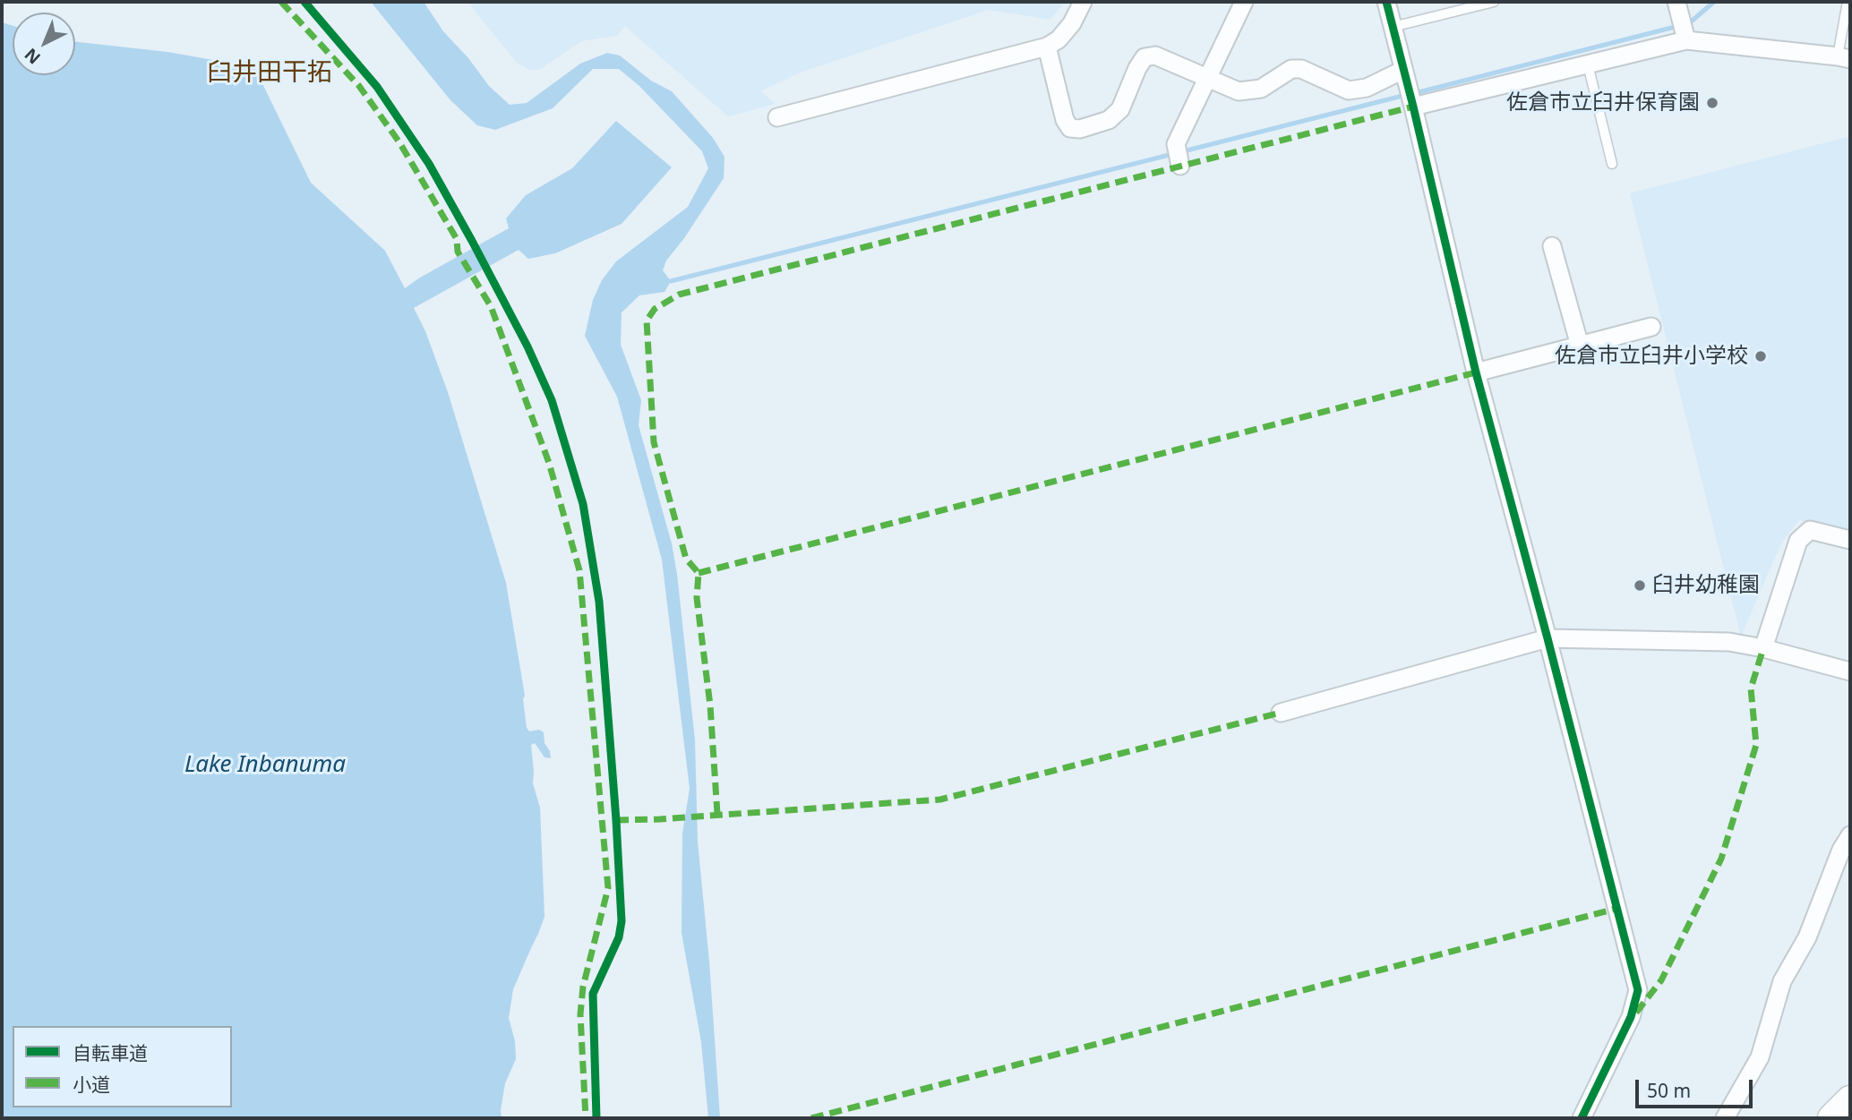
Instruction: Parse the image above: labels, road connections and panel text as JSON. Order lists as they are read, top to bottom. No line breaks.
{"districts":["臼井田干拓"],"water":["Lake Inbanuma"],"places":["佐倉市立臼井保育園","佐倉市立臼井小学校","臼井幼稚園"],"legend":["自転車道","小道"],"scale_bar":"50 m","north":"bottom left"}
